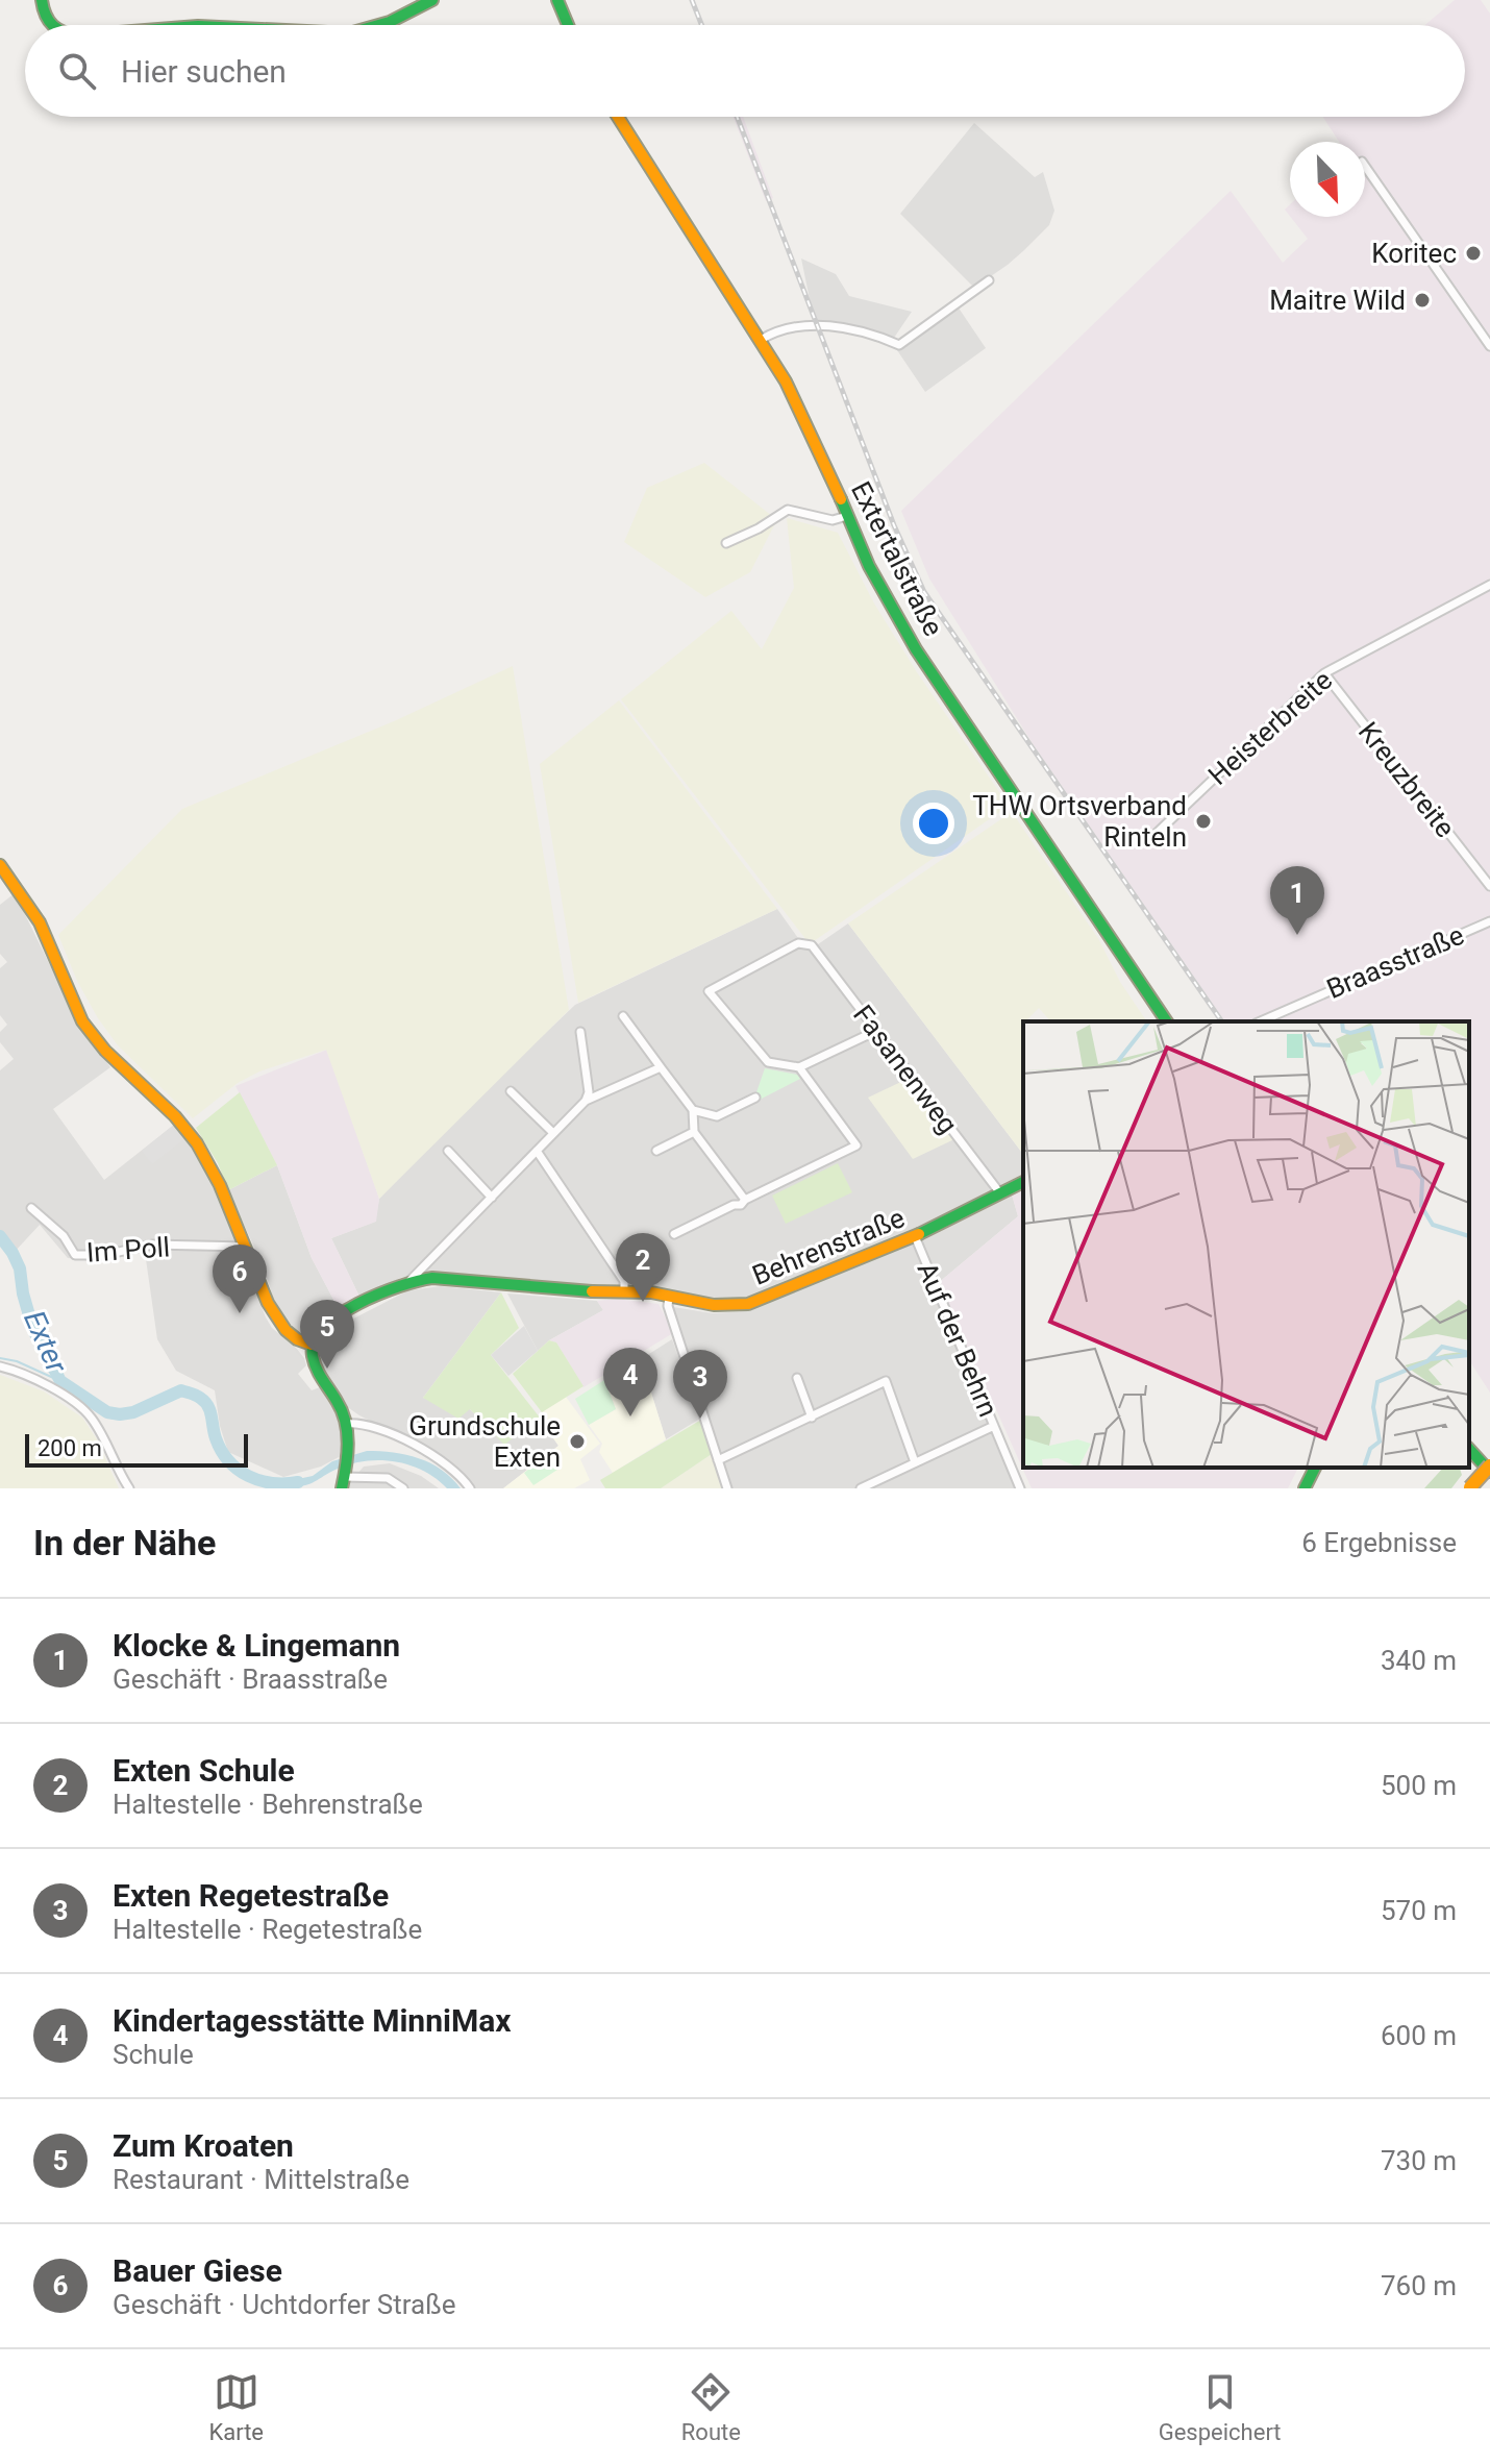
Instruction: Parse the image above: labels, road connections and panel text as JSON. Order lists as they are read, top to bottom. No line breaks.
{"streets":{"main road":["Extertalstraße","Behrenstraße"],"street":["Heisterbreite","Kreuzbreite","Braasstraße","Fasanenweg","Im Poll","Auf der Behrn"]},"crossings":[["Heisterbreite","Kreuzbreite"],["Fasanenweg","Behrenstraße"],["Behrenstraße","Auf der Behrn"]],"water":["Exter"],"places":["Koritec","Maitre Wild","THW Ortsverband Rinteln","Grundschule Exten"],"scale_bar":"200 m","north":"bottom right","page":{"search":"Hier suchen","pins":["1","2","6","5","4","3"],"scale":"200 m","heading":["In der Nähe","6 Ergebnisse"],"list":[{"mark":"1","name":"Klocke & Lingemann","note":"Geschäft · Braasstraße","value":"340 m"},{"mark":"2","name":"Exten Schule","note":"Haltestelle · Behrenstraße","value":"500 m"},{"mark":"3","name":"Exten Regetestraße","note":"Haltestelle · Regetestraße","value":"570 m"},{"mark":"4","name":"Kindertagesstätte MinniMax","note":"Schule","value":"600 m"},{"mark":"5","name":"Zum Kroaten","note":"Restaurant · Mittelstraße","value":"730 m"},{"mark":"6","name":"Bauer Giese","note":"Geschäft · Uchtdorfer Straße","value":"760 m"}],"nav":["Karte","Route","Gespeichert"]}}
